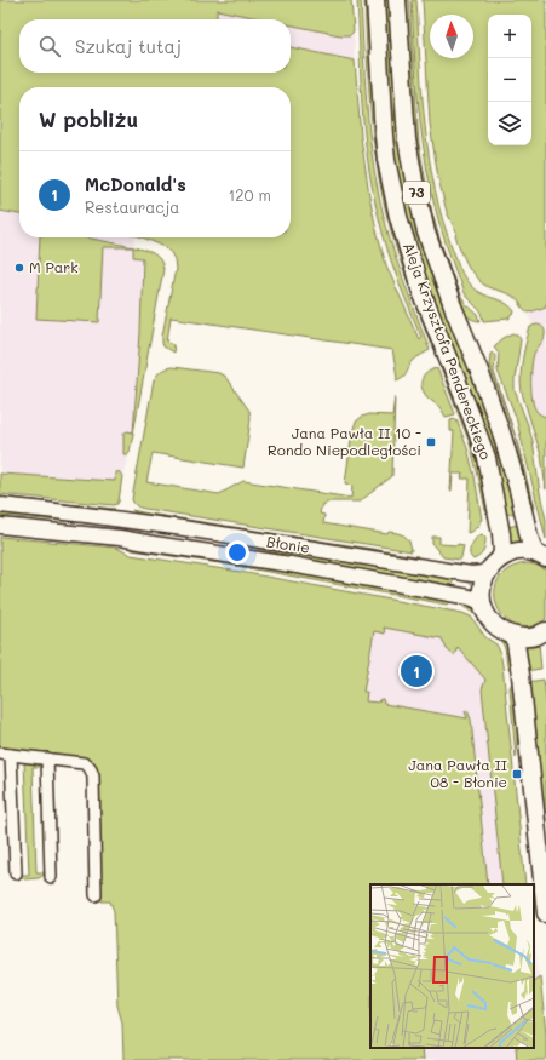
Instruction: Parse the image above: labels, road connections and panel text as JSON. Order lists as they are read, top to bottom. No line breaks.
{"streets":{"main road":["73","Aleja Krzysztofa Pendereckiego","Błonie"]},"crossings":[["73","Aleja Krzysztofa Pendereckiego"],["73","Błonie"],["Aleja Krzysztofa Pendereckiego","Błonie"]],"places":{"other":["M Park"],"transit":["Jana Pawła II 10 - Rondo Niepodległości","Jana Pawła II 08 - Błonie"]},"north":"top","page":{"map_buttons":["+","−"],"search":"Szukaj tutaj","heading":"W pobliżu","list":[{"mark":"1","name":"McDonald's","note":"Restauracja","value":"120 m"}],"pins":"1"}}
